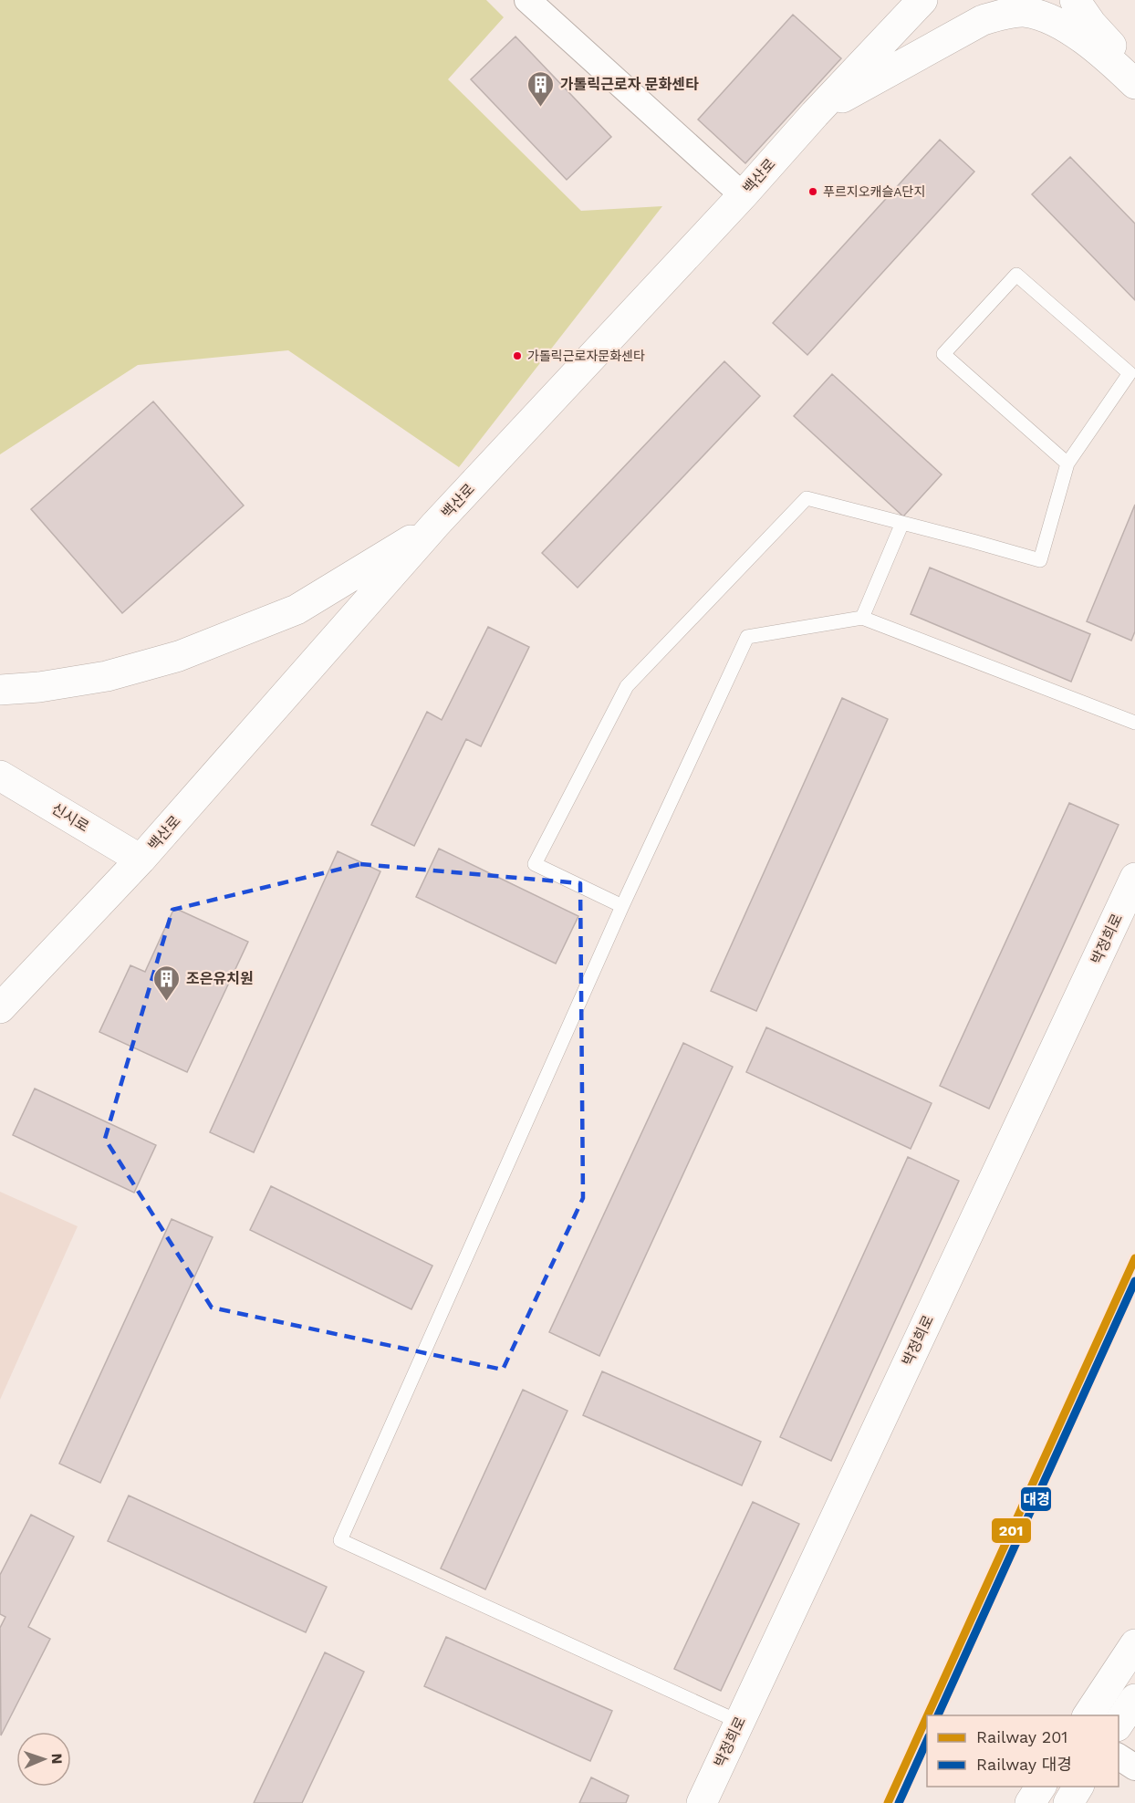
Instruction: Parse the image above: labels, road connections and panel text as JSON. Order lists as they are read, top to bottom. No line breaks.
{"streets":{"street":["백산로","신시로","박정희로"]},"crossings":[["백산로","신시로"]],"places":{"building":["가톨릭근로자 문화센타","조은유치원"],"other":["푸르지오캐슬A단지","가톨릭근로자문화센타"]},"lines":["rail line 201","rail line 대경"],"legend":["Railway 201","Railway 대경"],"north":"right"}
